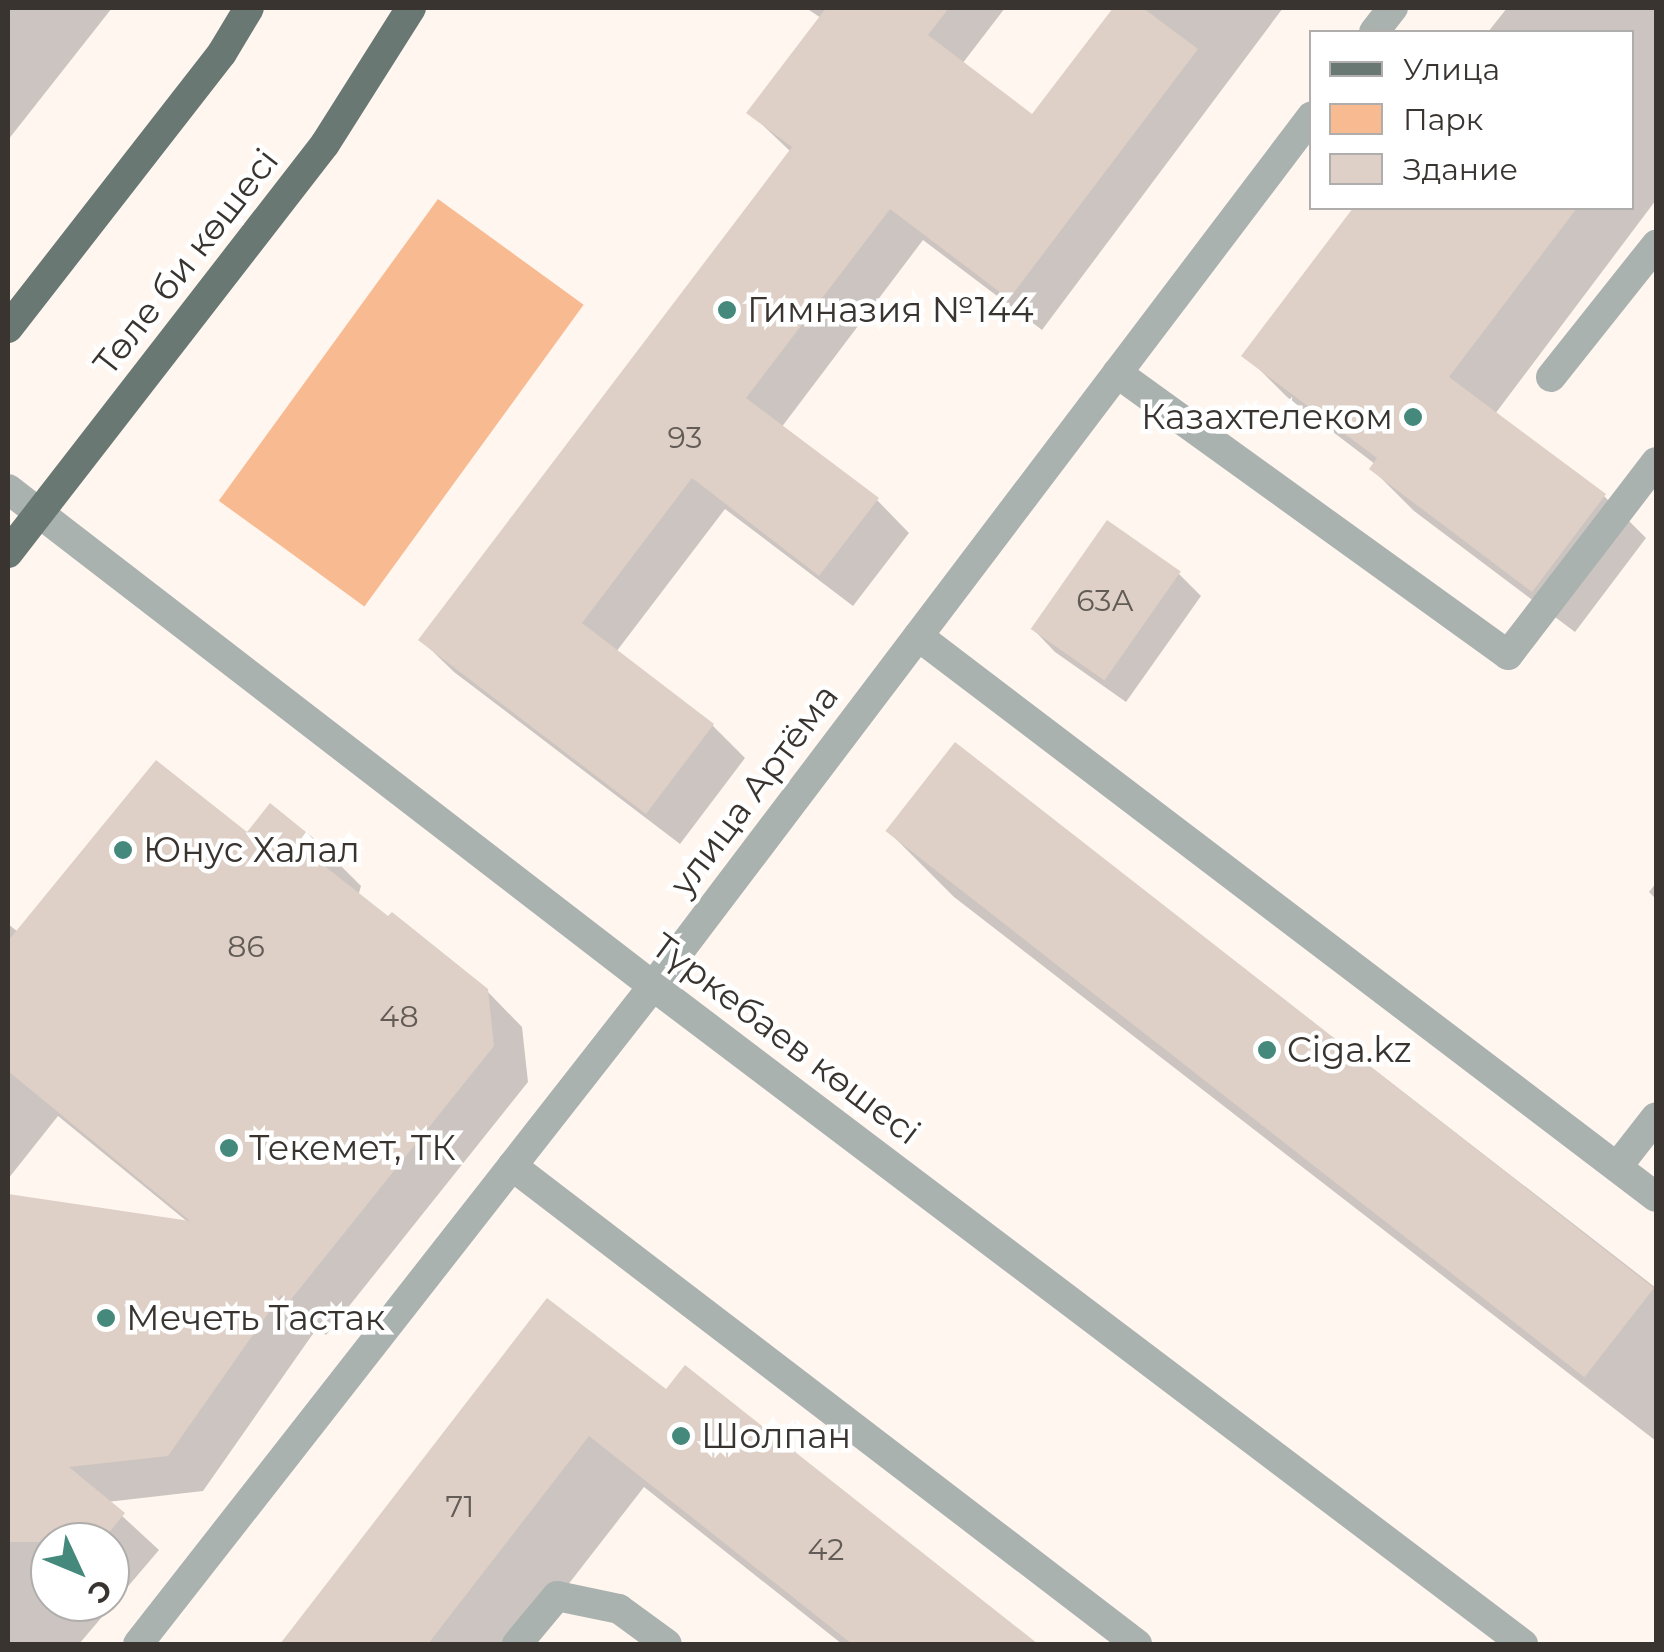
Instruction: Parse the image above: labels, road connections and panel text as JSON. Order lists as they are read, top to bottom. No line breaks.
{"streets":{"main road":["Төле би көшесі"],"street":["улица Артёма","Түркебаев көшесі"]},"crossings":[["Төле би көшесі","Түркебаев көшесі"],["улица Артёма","Түркебаев көшесі"]],"places":["Гимназия №144","Казахтелеком","Юнус Халал","Ciga.kz","Текемет, ТК","Мечеть Тастак","Шолпан"],"house_numbers":["93","63А","86","48","71","42"],"legend":["Улица","Парк","Здание"],"north":"bottom right"}
